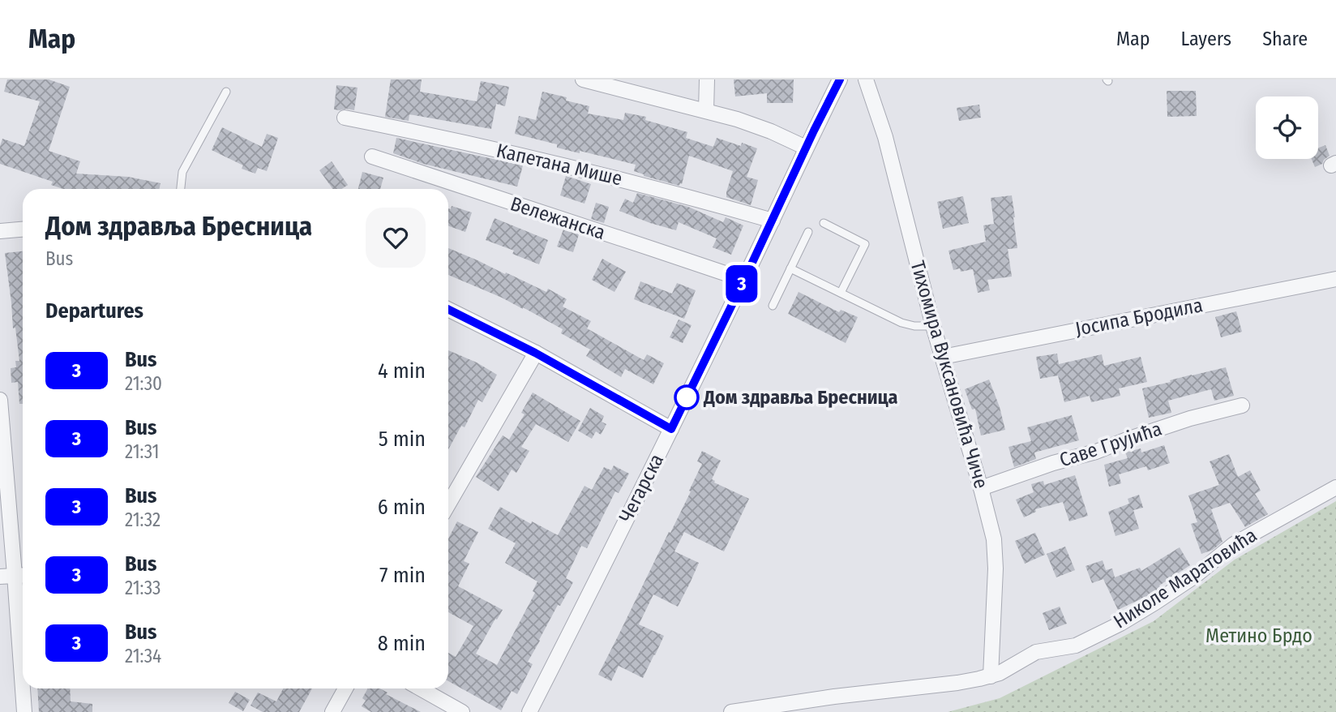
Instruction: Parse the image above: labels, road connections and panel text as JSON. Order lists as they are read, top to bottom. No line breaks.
{"streets":{"street":["Капетана Мише","Вележанска","Јосипа Бродила","Тихомира Вуксановића Чиче","Саве Грујића","Чегарска","Николе Маратовића"]},"crossings":[["Капетана Мише","Чегарска"],["Вележанска","Чегарска"],["Јосипа Бродила","Тихомира Вуксановића Чиче"],["Тихомира Вуксановића Чиче","Саве Грујића"],["Тихомира Вуксановића Чиче","Николе Маратовића"]],"parks":["Метино Брдо"],"places":["Дом здравља Бресница"],"lines":["bus line 3"],"page":{"header":"Map","nav":["Map","Layers","Share"],"on_map":"3","heading":[["Дом здравља Бресница","Bus"],"Departures"],"list":[{"mark":"3","name":"Bus","note":"21:30","value":"4 min"},{"mark":"3","name":"Bus","note":"21:31","value":"5 min"},{"mark":"3","name":"Bus","note":"21:32","value":"6 min"},{"mark":"3","name":"Bus","note":"21:33","value":"7 min"},{"mark":"3","name":"Bus","note":"21:34","value":"8 min"}]}}
